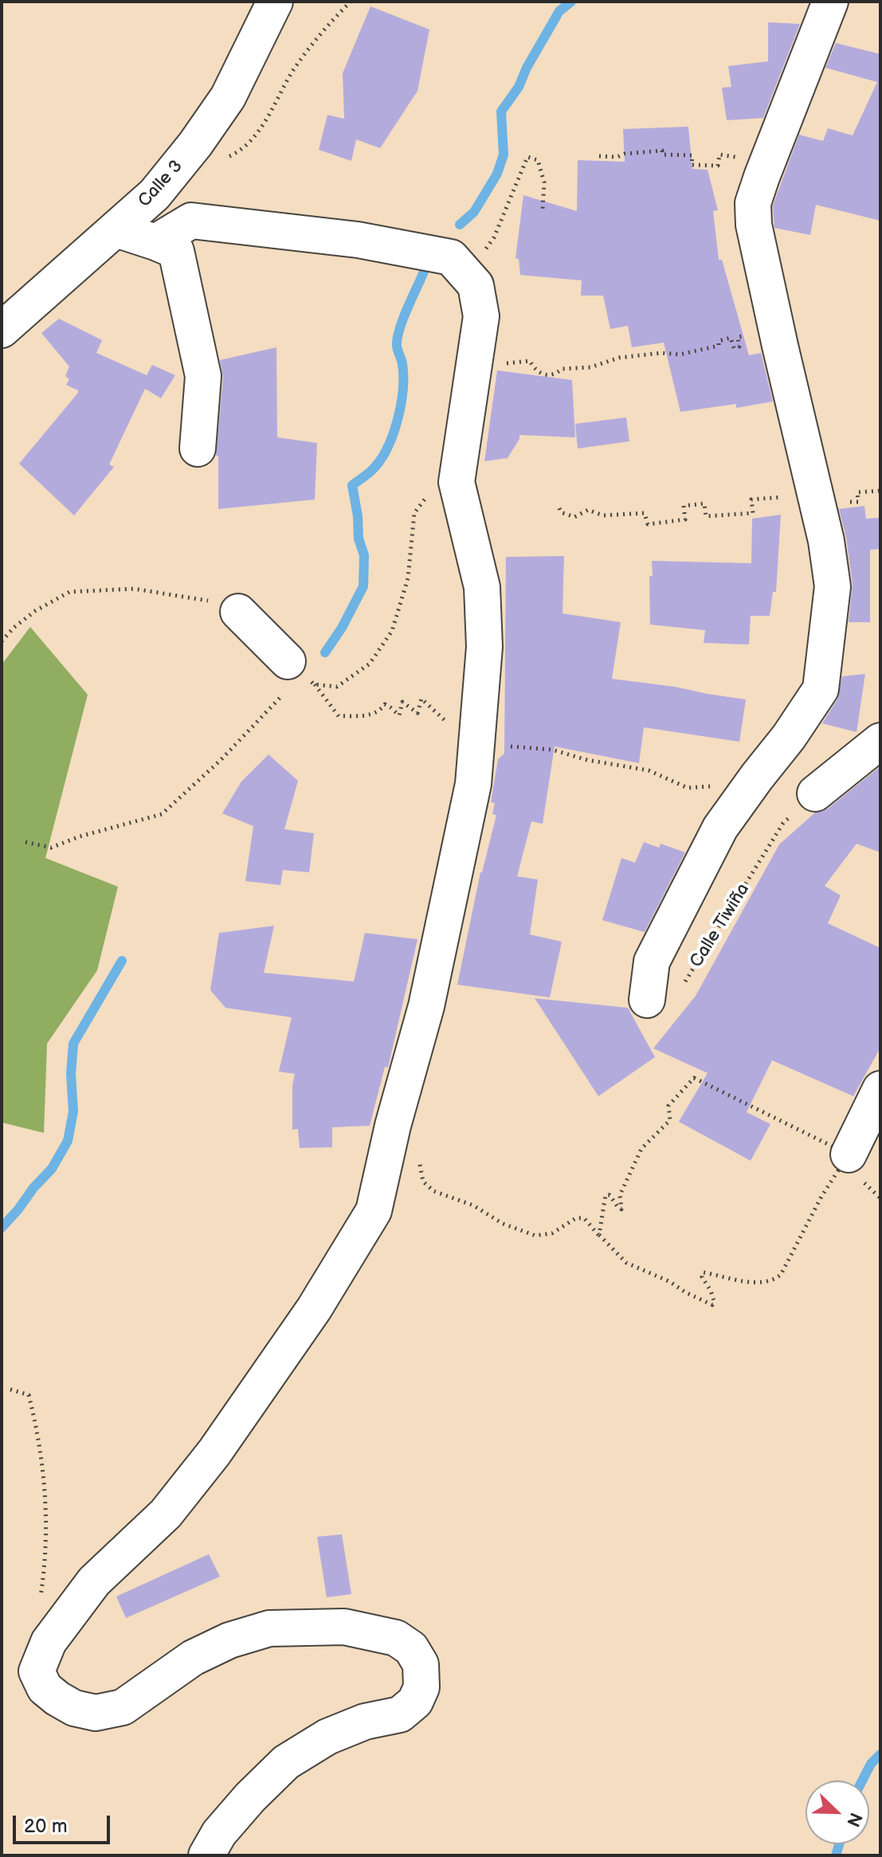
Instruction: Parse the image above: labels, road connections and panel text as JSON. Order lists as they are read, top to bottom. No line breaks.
{"streets":{"street":["Calle 3"],"path":["Calle Tiwiña"]},"scale_bar":"20 m","north":"bottom right"}
